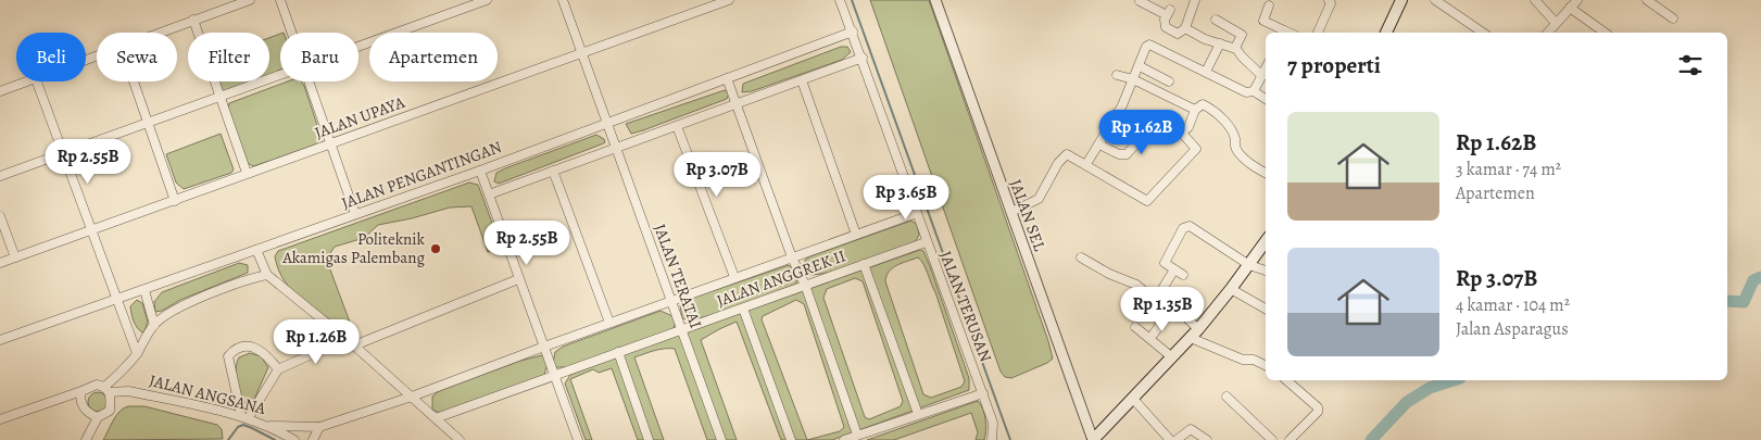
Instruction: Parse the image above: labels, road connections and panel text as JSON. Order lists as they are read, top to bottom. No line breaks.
{"streets":{"street":["JALAN UPAYA","JALAN PENGANTINGAN","JALAN SEL","JALAN TERATAI","JALAN ANGGREK II","JALAN TERUSAN","JALAN ANGSANA"]},"crossings":[["JALAN UPAYA","JALAN TERATAI"],["JALAN PENGANTINGAN","JALAN TERATAI"],["JALAN PENGANTINGAN","JALAN TERUSAN"],["JALAN TERATAI","JALAN ANGGREK II"],["JALAN ANGGREK II","JALAN TERUSAN"]],"places":["Politeknik Akamigas Palembang"],"page":{"chip":["Beli","Sewa","Filter","Baru","Apartemen"],"heading":"7 properti","list":[{"name":"Rp 1.62B","note":"3 kamar · 74 m² · Apartemen"},{"name":"Rp 3.07B","note":"4 kamar · 104 m² · Jalan Asparagus"}],"price":["Rp 1.62B","Rp 2.55B","Rp 3.07B","Rp 3.65B","Rp 2.55B","Rp 1.35B","Rp 1.26B"]}}
